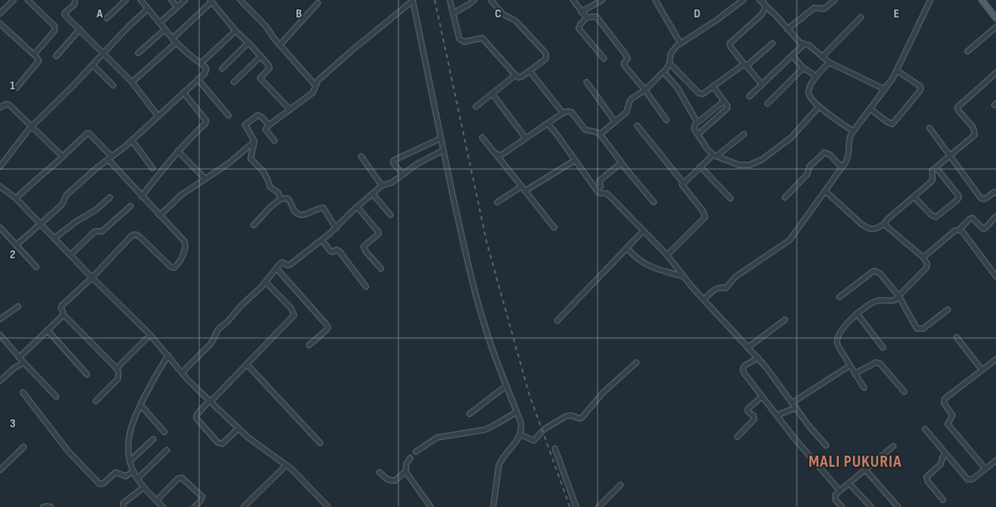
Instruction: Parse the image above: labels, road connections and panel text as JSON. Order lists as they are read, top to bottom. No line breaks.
{"districts":["MALI PUKURIA"],"grid":{"columns":["A","B","C","D","E"],"rows":["1","2","3"]}}
